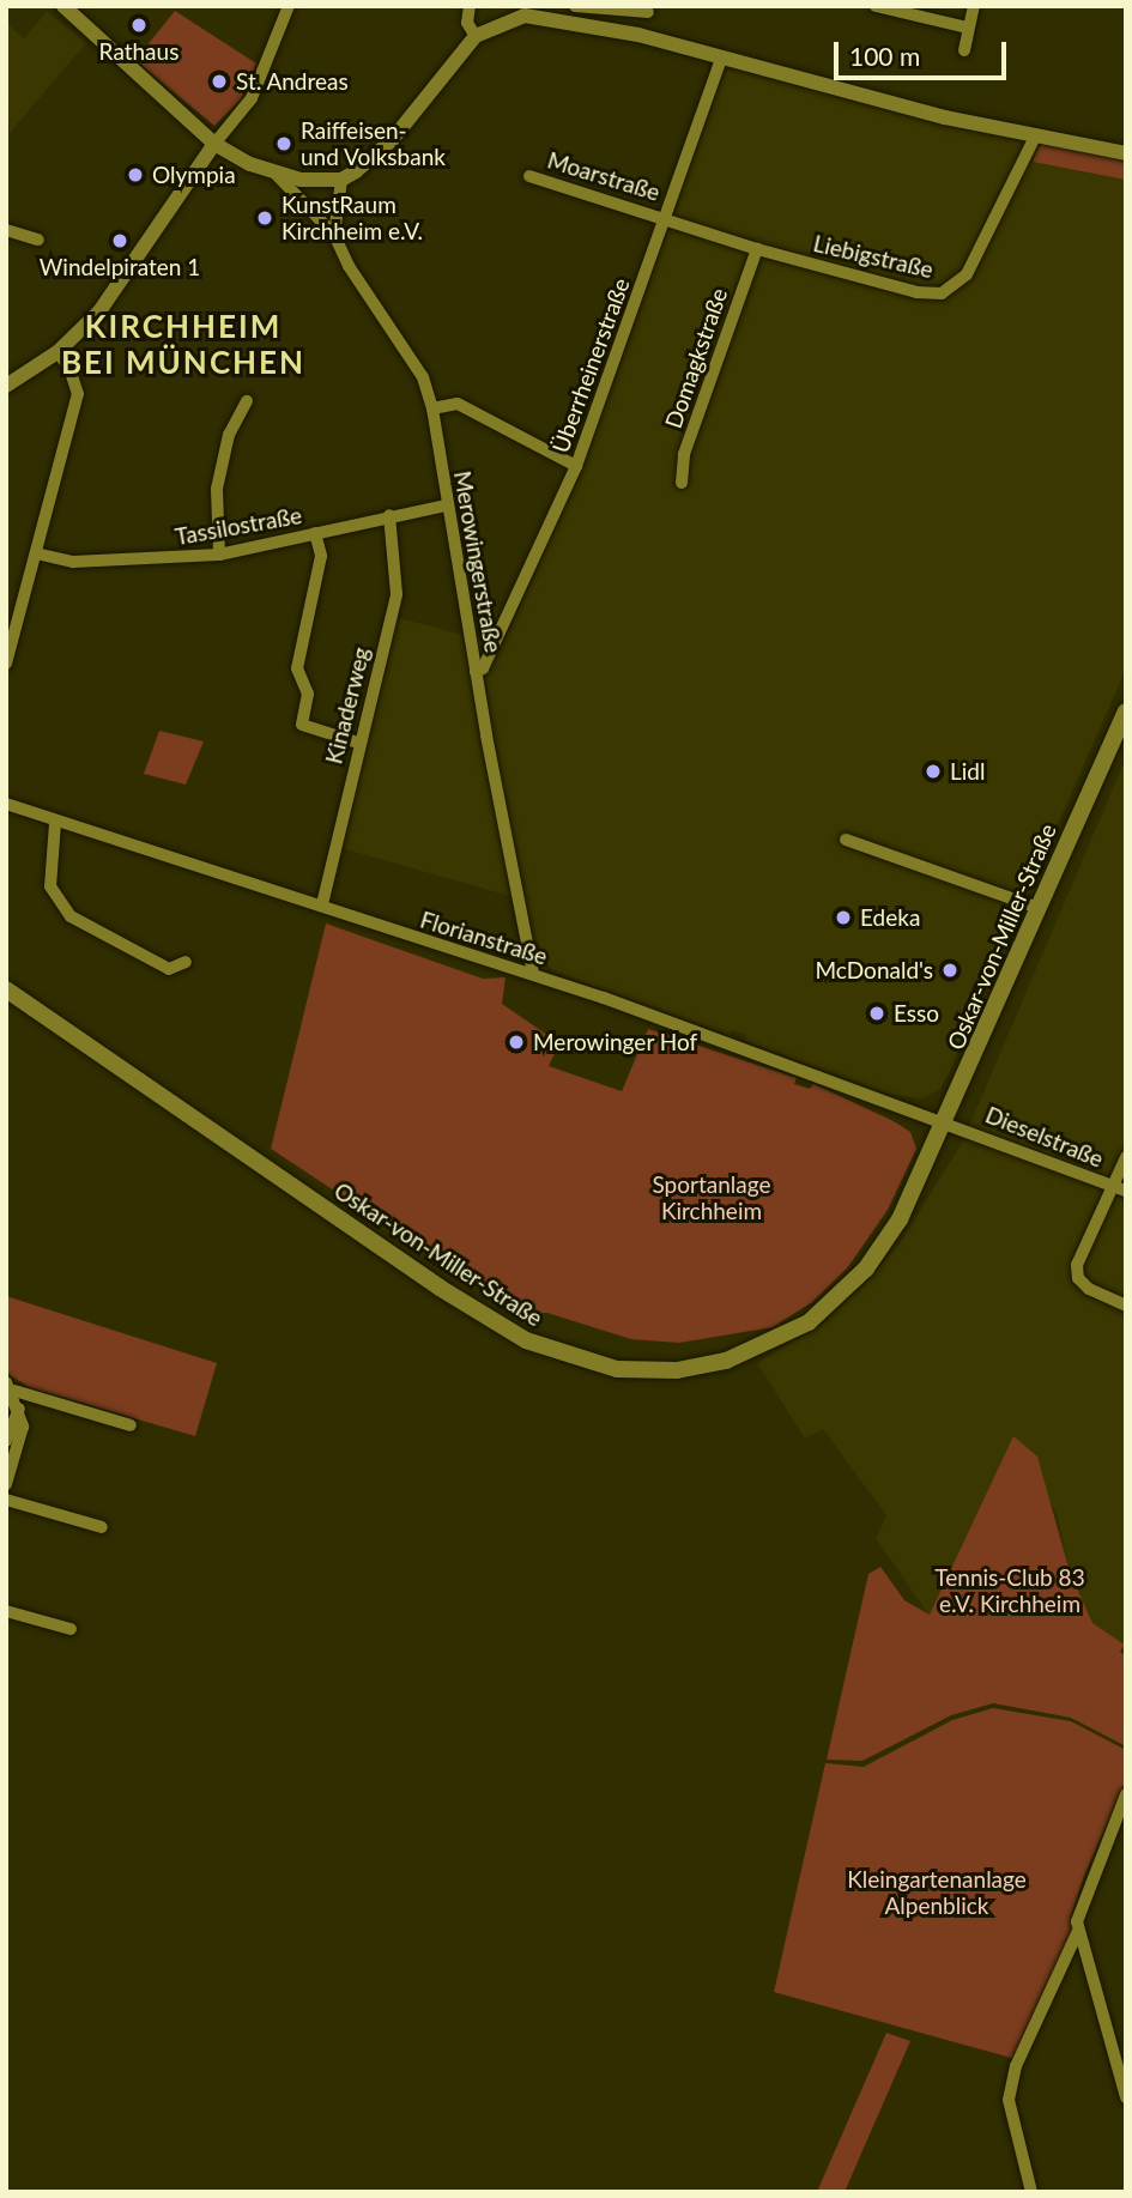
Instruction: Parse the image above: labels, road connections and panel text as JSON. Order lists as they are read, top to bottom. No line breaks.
{"streets":{"main road":["Oskar-von-Miller-Straße"],"street":["Moarstraße","Liebigstraße","Domagkstraße","Überrheinerstraße","Tassilostraße","Merowingerstraße","Kinaderweg","Florianstraße","Dieselstraße"]},"crossings":[["Moarstraße","Liebigstraße"],["Moarstraße","Überrheinerstraße"],["Liebigstraße","Domagkstraße"],["Liebigstraße","Überrheinerstraße"],["Überrheinerstraße","Merowingerstraße"],["Tassilostraße","Merowingerstraße"],["Tassilostraße","Kinaderweg"],["Merowingerstraße","Florianstraße"],["Kinaderweg","Florianstraße"],["Oskar-von-Miller-Straße","Florianstraße"],["Oskar-von-Miller-Straße","Dieselstraße"],["Florianstraße","Dieselstraße"]],"districts":["KIRCHHEIM BEI MÜNCHEN"],"parks":["Sportanlage Kirchheim","Tennis-Club 83 e.V. Kirchheim","Kleingartenanlage Alpenblick"],"places":["Rathaus","St. Andreas","Raiffeisen- und Volksbank","Olympia","KunstRaum Kirchheim e.V.","Windelpiraten 1","Lidl","Edeka","McDonald's","Esso","Merowinger Hof"],"scale_bar":"100 m"}
